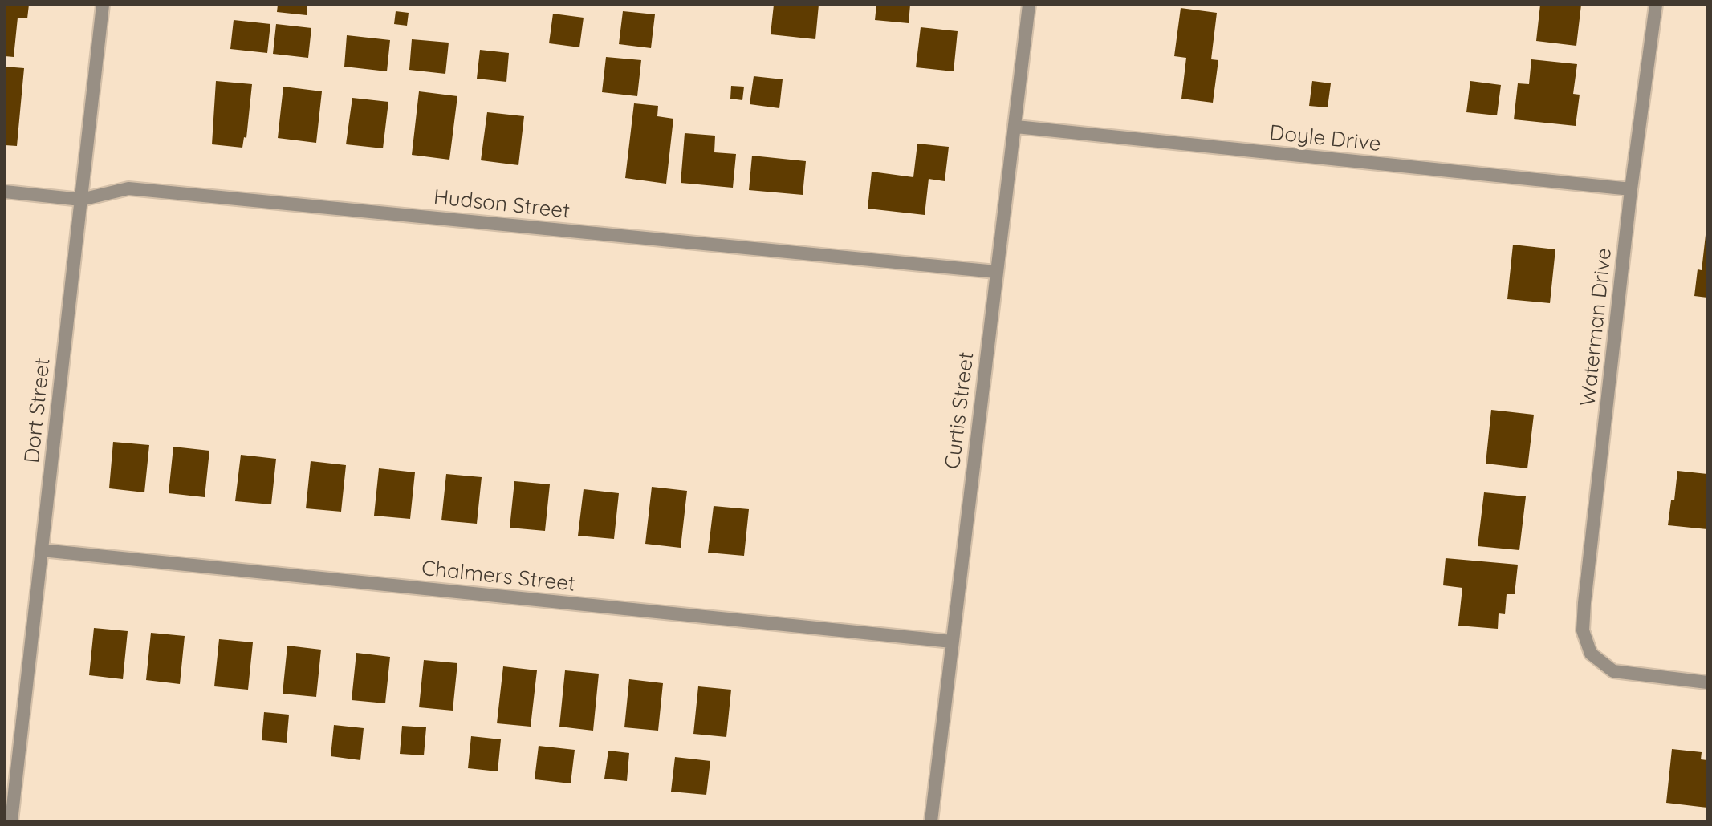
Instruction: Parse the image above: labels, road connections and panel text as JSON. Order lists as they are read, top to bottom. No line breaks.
{"streets":{"street":["Doyle Drive","Hudson Street","Waterman Drive","Dort Street","Curtis Street","Chalmers Street"]},"crossings":[["Doyle Drive","Waterman Drive"],["Doyle Drive","Curtis Street"],["Hudson Street","Dort Street"],["Hudson Street","Curtis Street"],["Dort Street","Chalmers Street"],["Curtis Street","Chalmers Street"]]}
